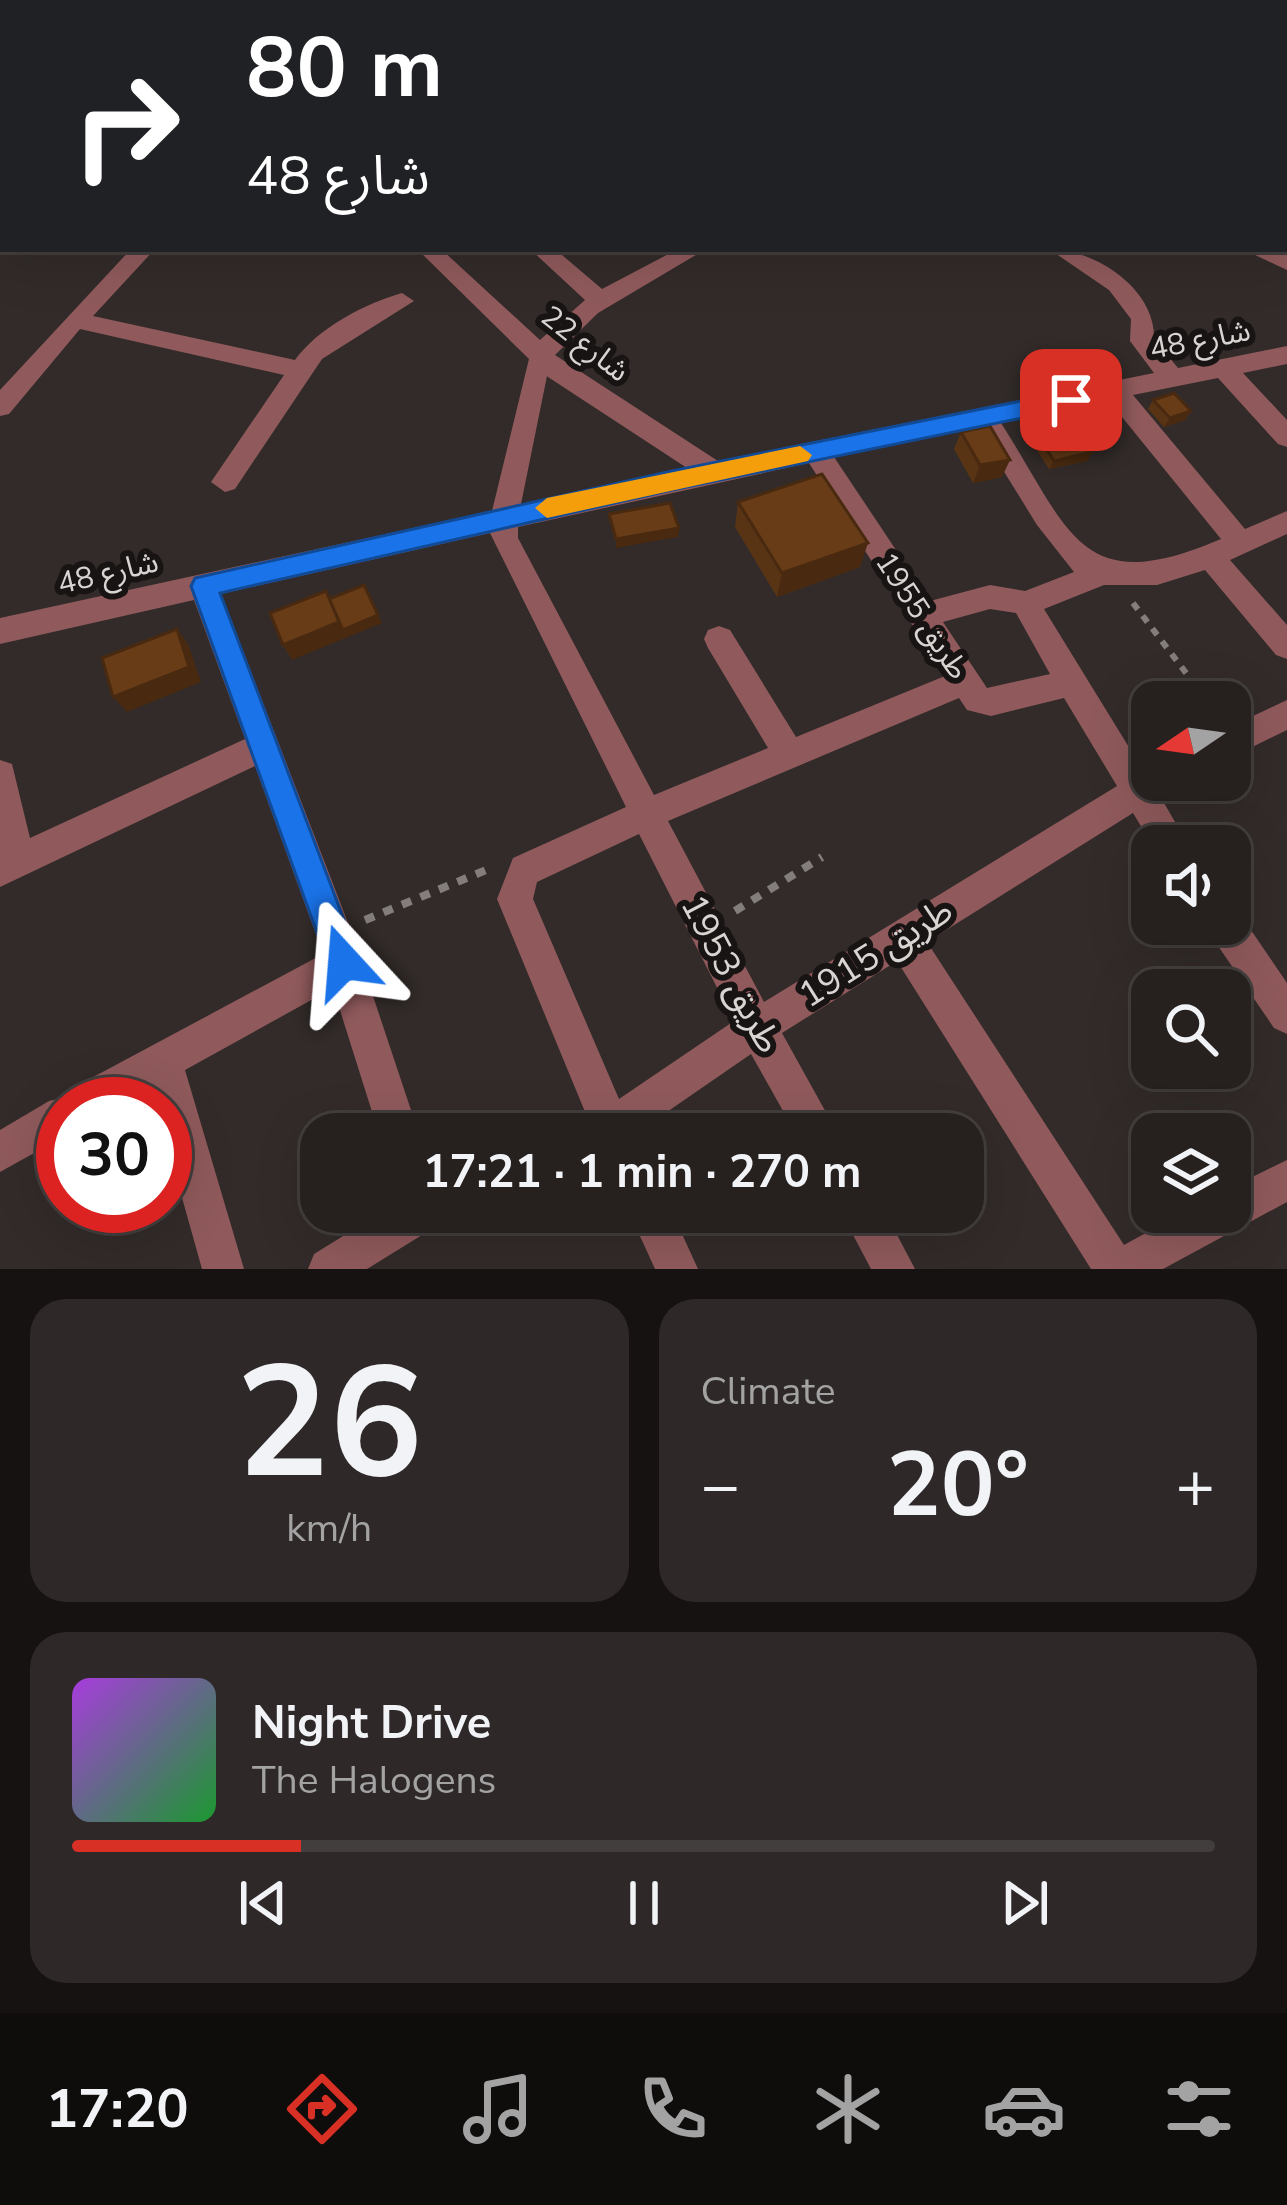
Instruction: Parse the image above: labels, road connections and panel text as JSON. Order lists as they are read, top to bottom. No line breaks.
{"streets":{"street":["شارع 48","شارع 22","طريق 1955","طريق 1915","طريق 1953"]},"crossings":[["شارع 48","شارع 22"],["شارع 48","طريق 1955"],["شارع 48","طريق 1953"],["طريق 1915","طريق 1953"]],"north":"left","page":{"turn":["80 m","شارع 48"],"limit":"30","trip":"17:21 · 1 min · 270 m","tile":[["26","km/h"],"Climate"],"heat":["−","20°","+"],"song":["Night Drive","The Halogens"],"tabs":"17:20"}}
